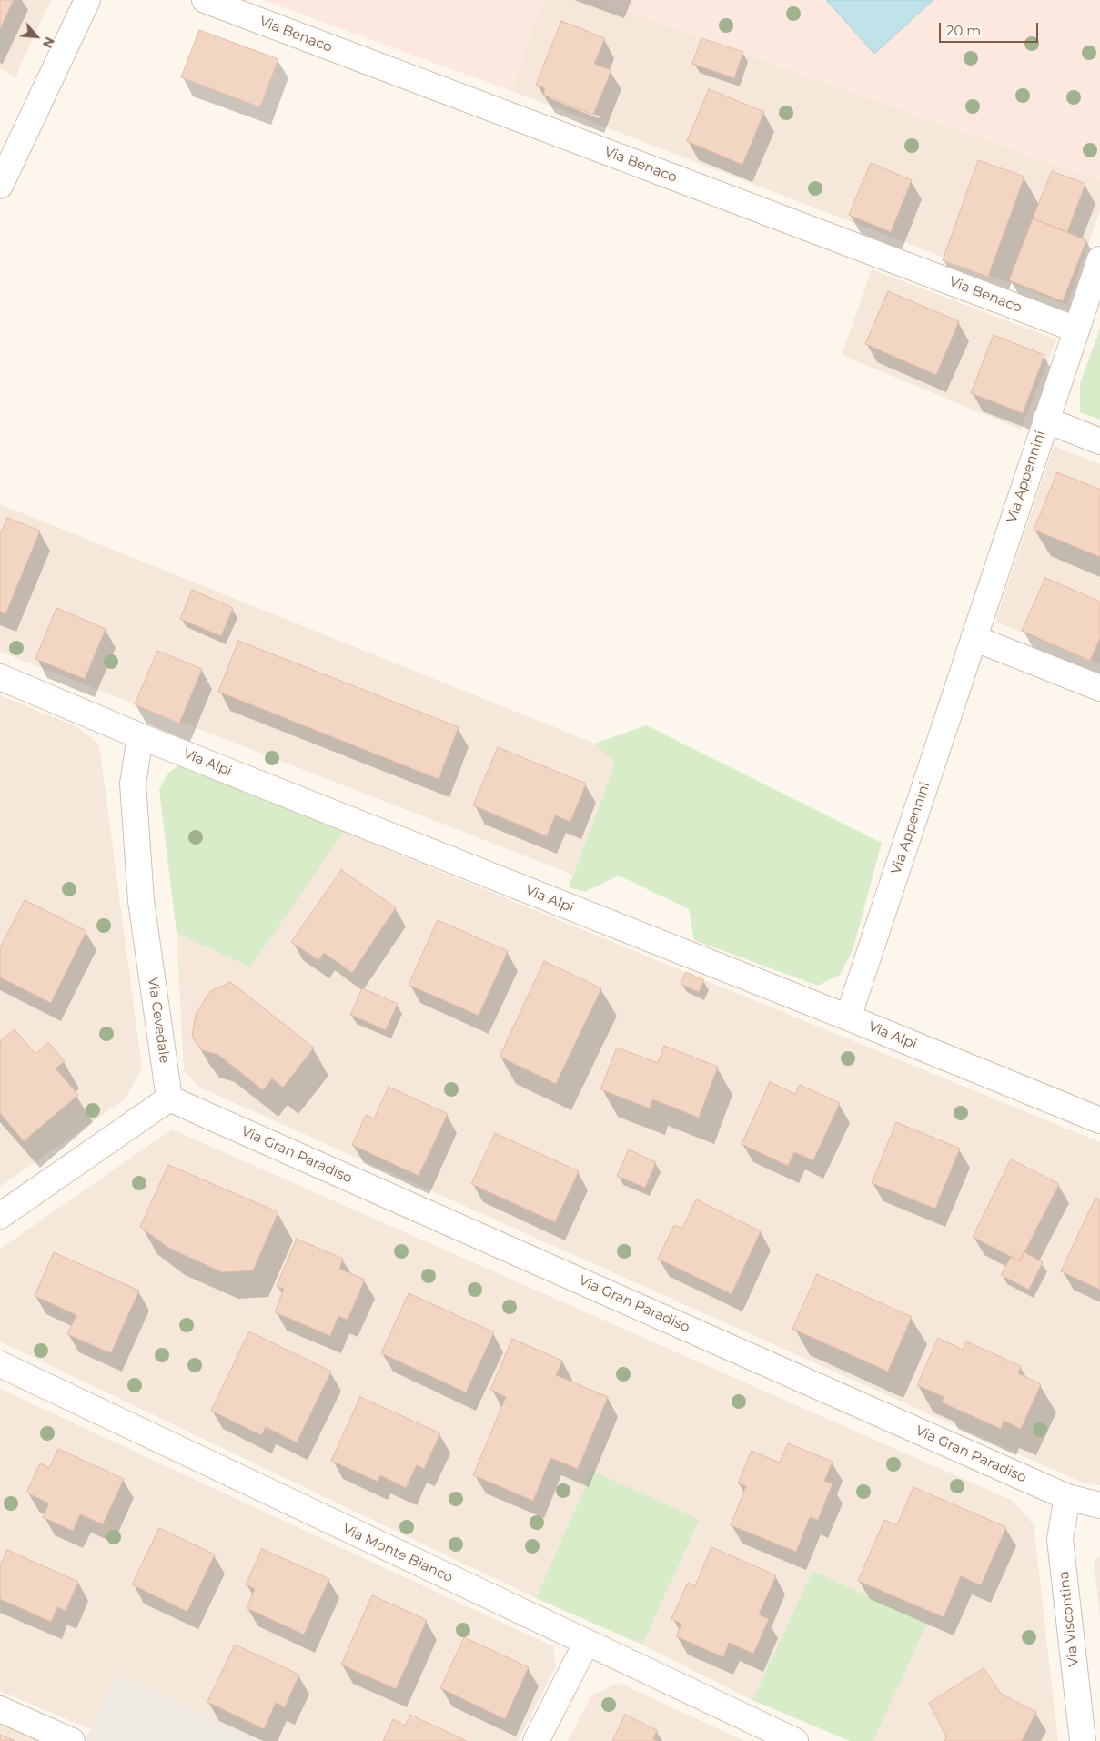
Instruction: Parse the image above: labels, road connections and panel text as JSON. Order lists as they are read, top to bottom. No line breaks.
{"streets":{"street":["Via Benaco","Via Appennini","Via Alpi","Via Cevedale","Via Gran Paradiso","Via Monte Bianco","Via Viscontina"]},"crossings":[["Via Benaco","Via Appennini"],["Via Appennini","Via Alpi"],["Via Alpi","Via Cevedale"],["Via Cevedale","Via Gran Paradiso"],["Via Gran Paradiso","Via Viscontina"]],"scale_bar":"20 m","north":"bottom right"}
